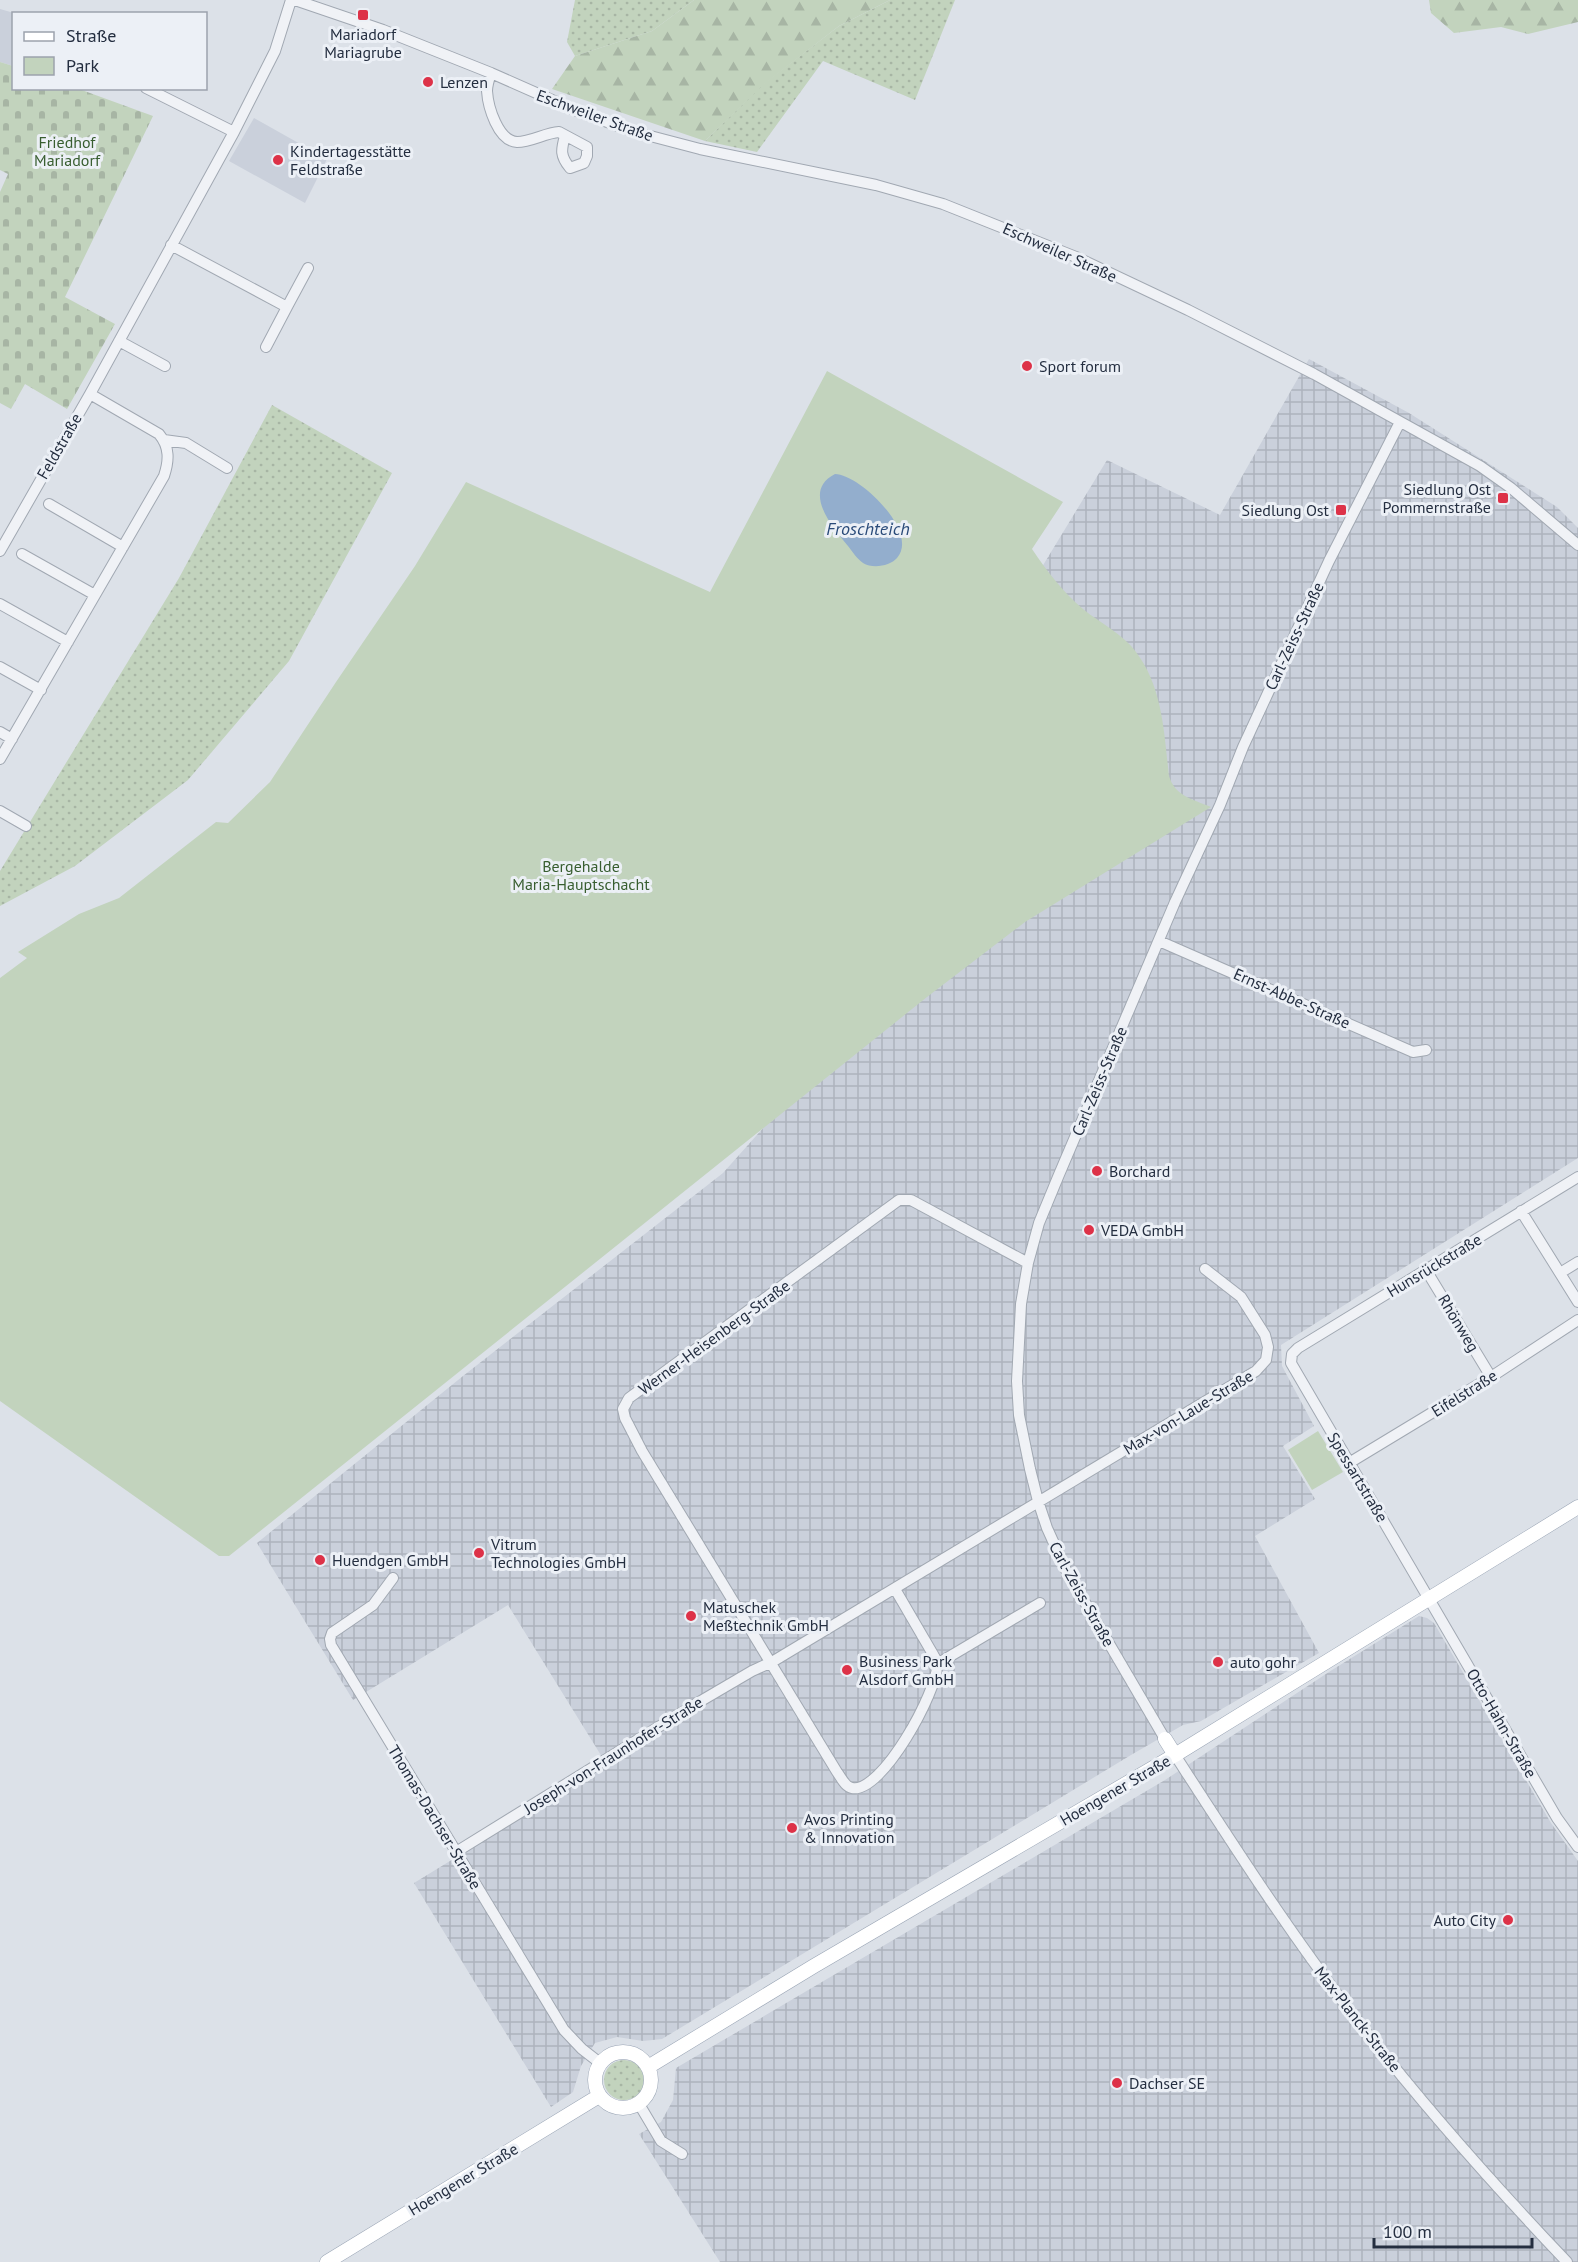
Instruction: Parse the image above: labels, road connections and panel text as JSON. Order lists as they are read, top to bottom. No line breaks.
{"streets":{"main road":["Carl-Zeiss-Straße","Hoengener Straße"],"street":["Eschweiler Straße","Feldstraße","Ernst-Abbe-Straße","Hunsrückstraße","Rhönweg","Werner-Heisenberg-Straße","Eifelstraße","Max-von-Laue-Straße","Spessartstraße","Otto-Hahn-Straße","Joseph-von-Fraunhofer-Straße","Thomas-Dachser-Straße","Max-Planck-Straße"]},"crossings":[["Eschweiler Straße","Feldstraße"],["Eschweiler Straße","Carl-Zeiss-Straße"],["Carl-Zeiss-Straße","Ernst-Abbe-Straße"],["Carl-Zeiss-Straße","Werner-Heisenberg-Straße"],["Carl-Zeiss-Straße","Max-von-Laue-Straße"],["Carl-Zeiss-Straße","Joseph-von-Fraunhofer-Straße"],["Carl-Zeiss-Straße","Hoengener Straße"],["Carl-Zeiss-Straße","Max-Planck-Straße"],["Hunsrückstraße","Rhönweg"],["Hunsrückstraße","Spessartstraße"],["Rhönweg","Eifelstraße"],["Werner-Heisenberg-Straße","Joseph-von-Fraunhofer-Straße"],["Eifelstraße","Spessartstraße"],["Max-von-Laue-Straße","Joseph-von-Fraunhofer-Straße"],["Spessartstraße","Otto-Hahn-Straße"],["Spessartstraße","Hoengener Straße"],["Otto-Hahn-Straße","Hoengener Straße"],["Joseph-von-Fraunhofer-Straße","Thomas-Dachser-Straße"],["Hoengener Straße","Thomas-Dachser-Straße"],["Hoengener Straße","Max-Planck-Straße"]],"water":["Froschteich"],"parks":["Friedhof Mariadorf","Bergehalde Maria-Hauptschacht"],"places":{"transit":["Mariadorf Mariagrube","Siedlung Ost Pommernstraße","Siedlung Ost"],"other":["Lenzen","Kindertagesstätte Feldstraße","Sport forum","Borchard","VEDA GmbH","Vitrum Technologies GmbH","Huendgen GmbH","Matuschek Meßtechnik GmbH","auto gohr","Business Park Alsdorf GmbH","Avos Printing & Innovation","Auto City","Dachser SE"]},"legend":["Straße","Park"],"scale_bar":"100 m"}
